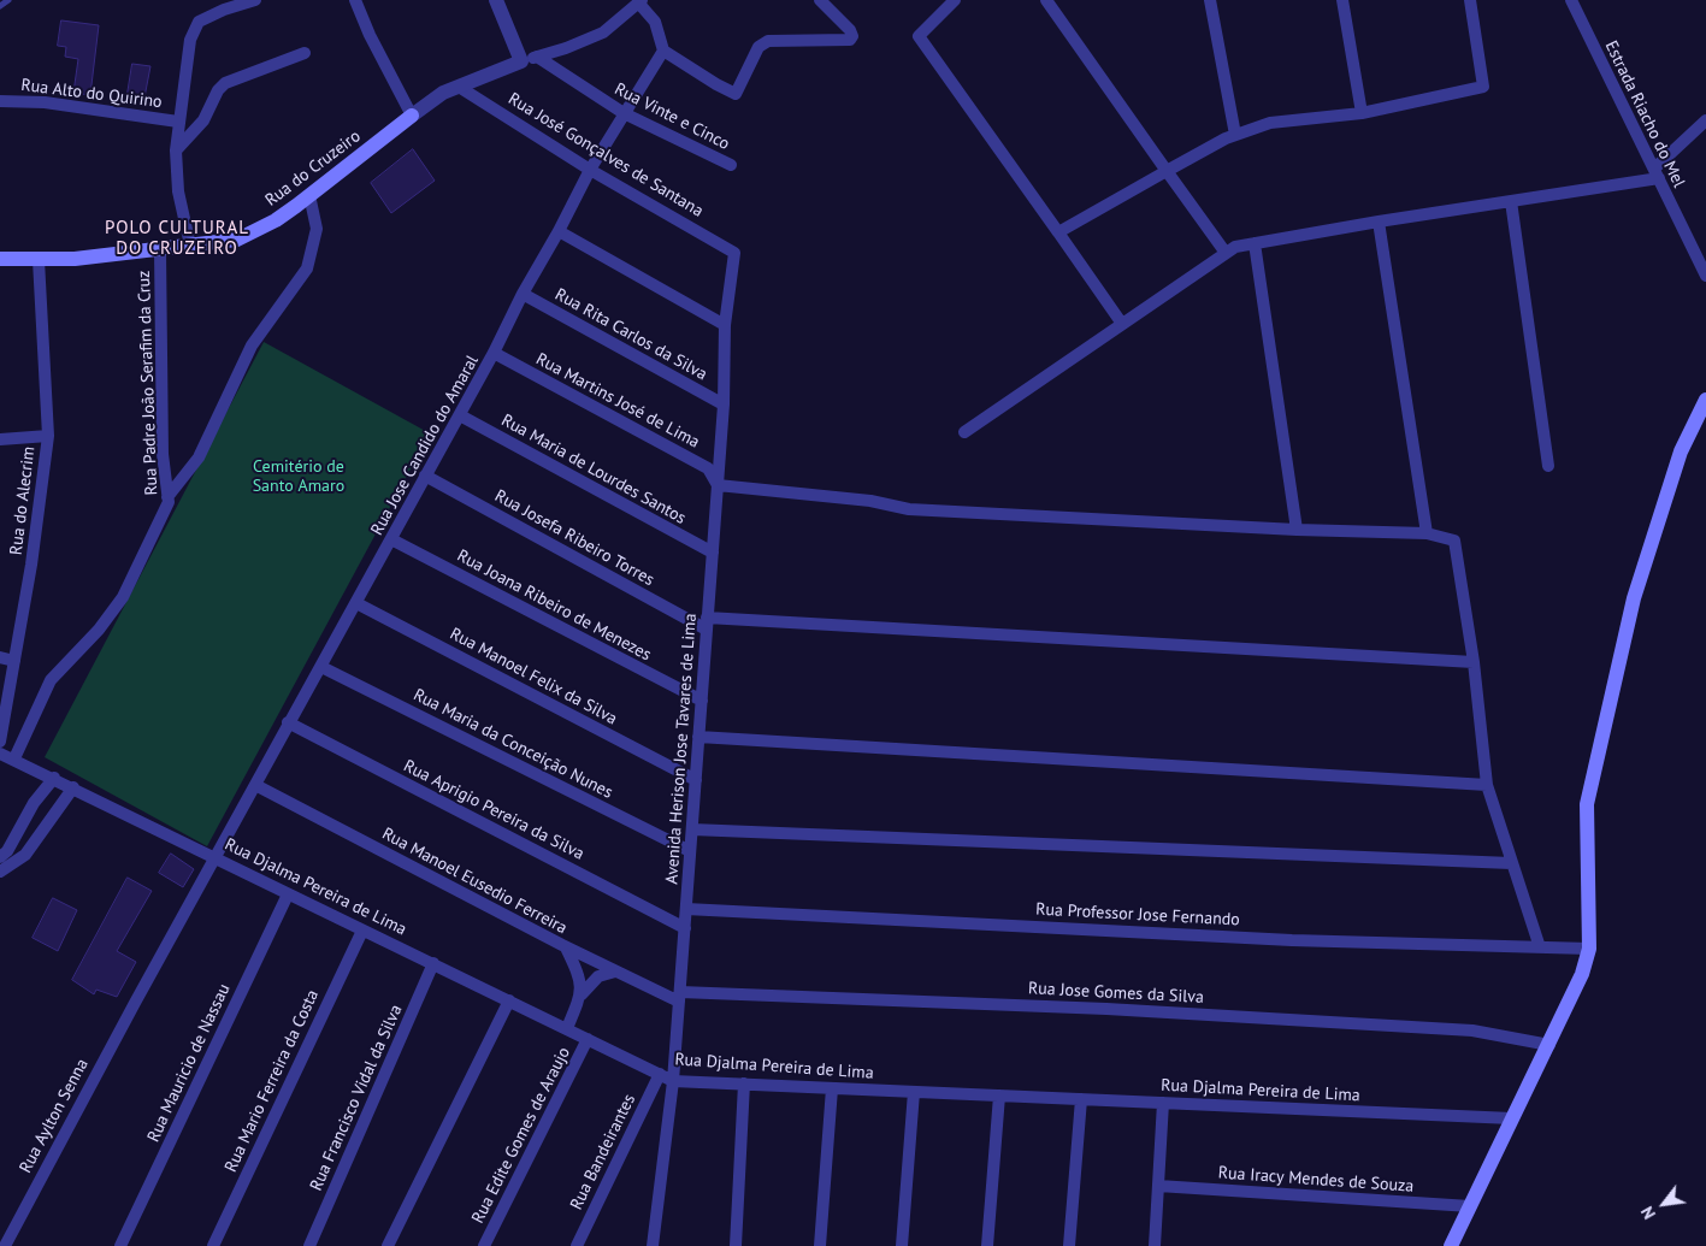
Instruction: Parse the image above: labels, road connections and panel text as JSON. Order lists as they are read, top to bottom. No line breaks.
{"streets":{"main road":["Rua do Cruzeiro"],"street":["Rua Alto do Quirino","Estrada Riacho do Mel","Rua Vinte e Cinco","Rua José Gonçalves de Santana","Rua Rita Carlos da Silva","Rua Padre João Serafim da Cruz","Rua Martins José de Lima","Rua Jose Candido do Amaral","Rua Maria de Lourdes Santos","Rua do Alecrim","Rua Josefa Ribeiro Torres","Rua Joana Ribeiro de Menezes","Rua Manoel Felix da Silva","Rua Maria da Conceição Nunes","Avenida Herison Jose Tavares de Lima","Rua Aprigio Pereira da Silva","Rua Manoel Eusedio Ferreira","Rua Djalma Pereira de Lima","Rua Professor Jose Fernando","Rua Jose Gomes da Silva","Rua Mauricio de Nassau","Rua Mario Ferreira da Costa","Rua Francisco Vidal da Silva","Rua Aylton Senna","Rua Edite Gomes de Araujo","Rua Bandeirantes","Rua Iracy Mendes de Souza"]},"crossings":[["Rua Vinte e Cinco","Rua Jose Candido do Amaral"],["Rua José Gonçalves de Santana","Rua do Cruzeiro"],["Rua José Gonçalves de Santana","Rua Jose Candido do Amaral"],["Rua José Gonçalves de Santana","Avenida Herison Jose Tavares de Lima"],["Rua do Cruzeiro","Rua Padre João Serafim da Cruz"],["Rua do Cruzeiro","Rua do Alecrim"],["Rua Rita Carlos da Silva","Rua Jose Candido do Amaral"],["Rua Rita Carlos da Silva","Avenida Herison Jose Tavares de Lima"],["Rua Padre João Serafim da Cruz","Rua Djalma Pereira de Lima"],["Rua Martins José de Lima","Rua Jose Candido do Amaral"],["Rua Martins José de Lima","Avenida Herison Jose Tavares de Lima"],["Rua Jose Candido do Amaral","Rua Maria de Lourdes Santos"],["Rua Jose Candido do Amaral","Rua Josefa Ribeiro Torres"],["Rua Jose Candido do Amaral","Rua Joana Ribeiro de Menezes"],["Rua Jose Candido do Amaral","Rua Manoel Felix da Silva"],["Rua Jose Candido do Amaral","Rua Maria da Conceição Nunes"],["Rua Jose Candido do Amaral","Rua Aprigio Pereira da Silva"],["Rua Jose Candido do Amaral","Rua Manoel Eusedio Ferreira"],["Rua Jose Candido do Amaral","Rua Djalma Pereira de Lima"],["Rua Jose Candido do Amaral","Rua Aylton Senna"],["Rua Maria de Lourdes Santos","Avenida Herison Jose Tavares de Lima"],["Rua Josefa Ribeiro Torres","Avenida Herison Jose Tavares de Lima"],["Rua Joana Ribeiro de Menezes","Avenida Herison Jose Tavares de Lima"],["Rua Manoel Felix da Silva","Avenida Herison Jose Tavares de Lima"],["Rua Maria da Conceição Nunes","Avenida Herison Jose Tavares de Lima"],["Avenida Herison Jose Tavares de Lima","Rua Aprigio Pereira da Silva"],["Avenida Herison Jose Tavares de Lima","Rua Manoel Eusedio Ferreira"],["Avenida Herison Jose Tavares de Lima","Rua Djalma Pereira de Lima"],["Avenida Herison Jose Tavares de Lima","Rua Professor Jose Fernando"],["Avenida Herison Jose Tavares de Lima","Rua Jose Gomes da Silva"],["Rua Manoel Eusedio Ferreira","Rua Jose Gomes da Silva"],["Rua Djalma Pereira de Lima","Rua Mauricio de Nassau"],["Rua Djalma Pereira de Lima","Rua Mario Ferreira da Costa"],["Rua Djalma Pereira de Lima","Rua Francisco Vidal da Silva"],["Rua Djalma Pereira de Lima","Rua Aylton Senna"],["Rua Djalma Pereira de Lima","Rua Edite Gomes de Araujo"],["Rua Djalma Pereira de Lima","Rua Bandeirantes"]],"districts":["POLO CULTURAL DO CRUZEIRO"],"parks":["Cemitério de Santo Amaro"],"north":"bottom left"}
